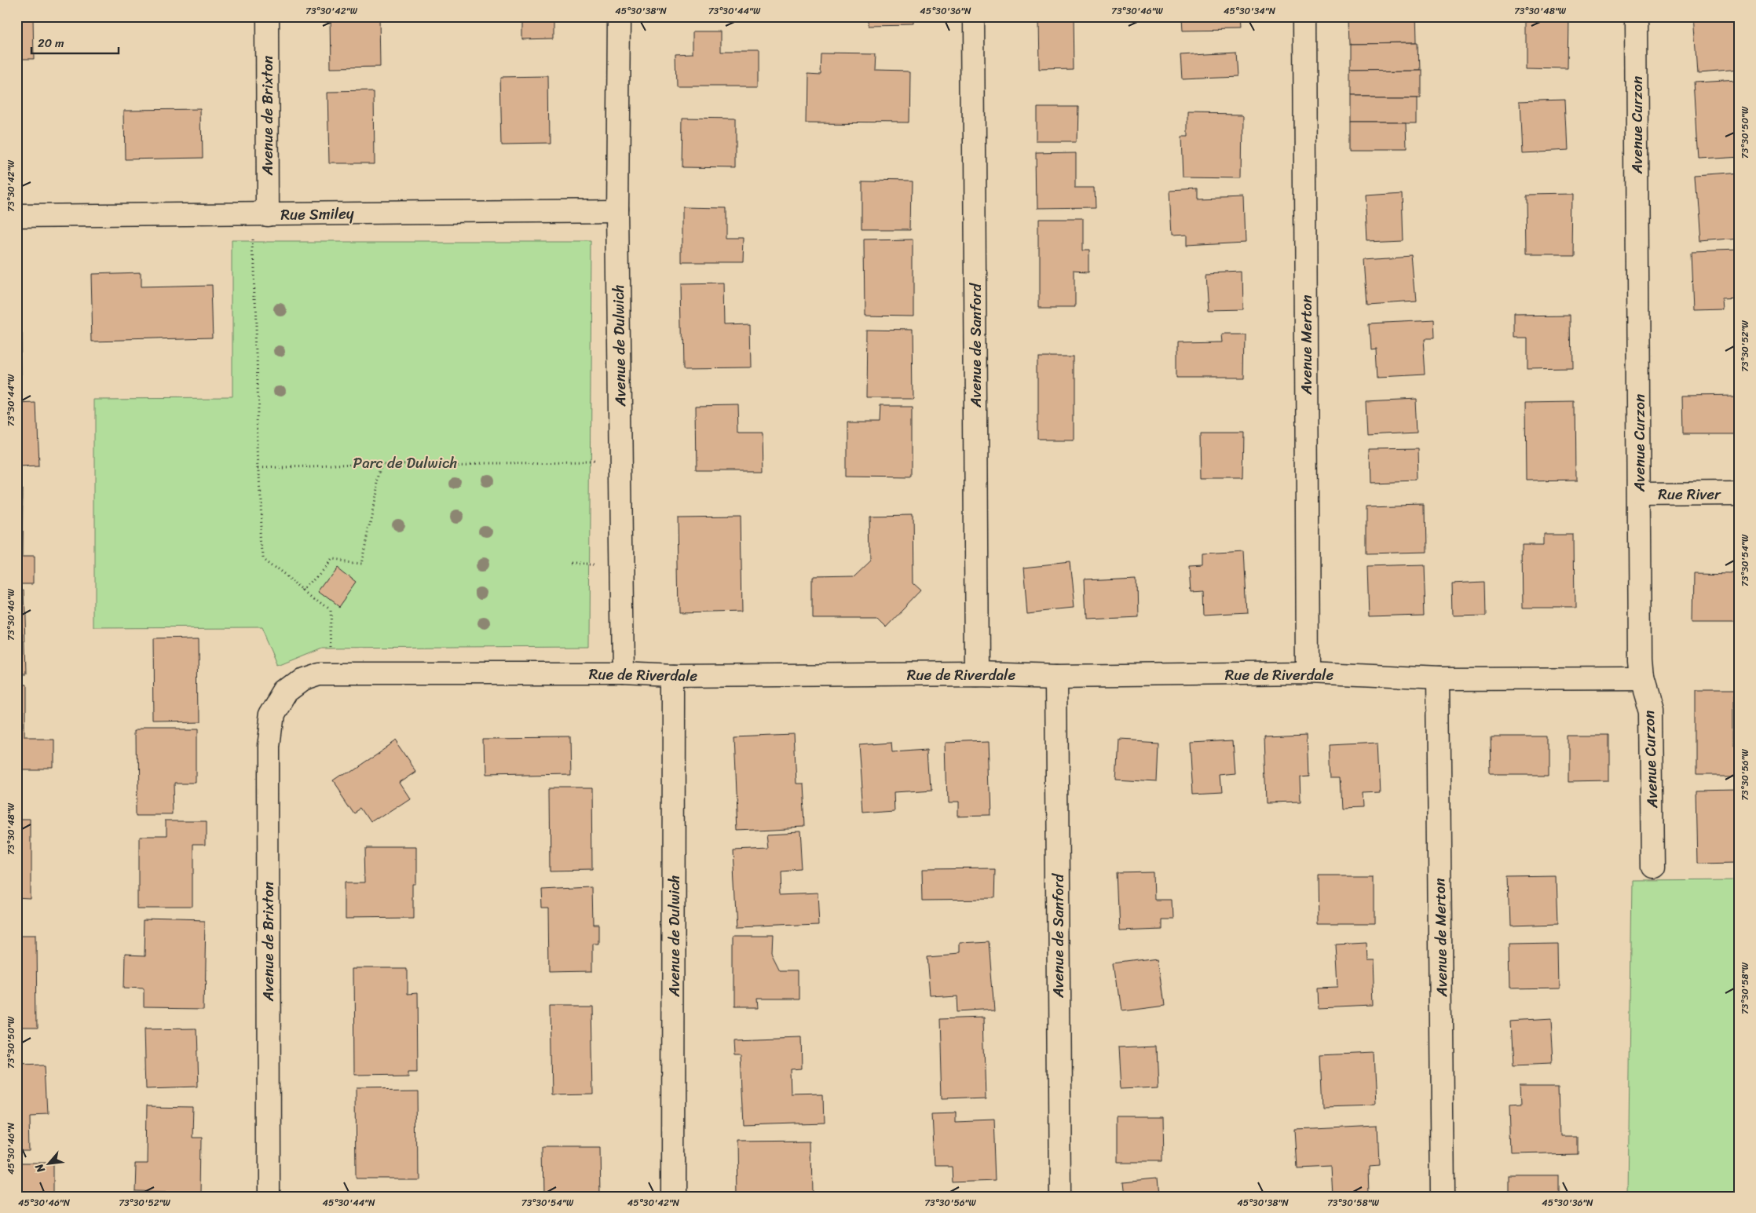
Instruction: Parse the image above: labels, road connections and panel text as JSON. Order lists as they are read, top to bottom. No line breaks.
{"streets":{"street":["Avenue de Brixton","Avenue Curzon","Rue Smiley","Avenue Merton","Avenue de Dulwich","Avenue de Sanford","Rue River","Rue de Riverdale","Avenue de Merton"]},"crossings":[["Avenue de Brixton","Rue Smiley"],["Avenue de Brixton","Rue de Riverdale"],["Avenue Curzon","Rue River"],["Avenue Curzon","Rue de Riverdale"],["Rue Smiley","Avenue de Dulwich"],["Avenue Merton","Rue de Riverdale"],["Avenue de Dulwich","Rue de Riverdale"],["Avenue de Sanford","Rue de Riverdale"],["Rue de Riverdale","Avenue de Merton"]],"parks":["Parc de Dulwich"],"scale_bar":"20 m","north":"bottom left","coordinates":["73°30'42\"W","45°30'38\"N","73°30'44\"W","45°30'36\"N","73°30'46\"W","45°30'34\"N","73°30'48\"W","73°30'50\"W","73°30'52\"W","73°30'54\"W","73°30'56\"W","73°30'58\"W","45°30'46\"N","45°30'44\"N","45°30'42\"N"]}
